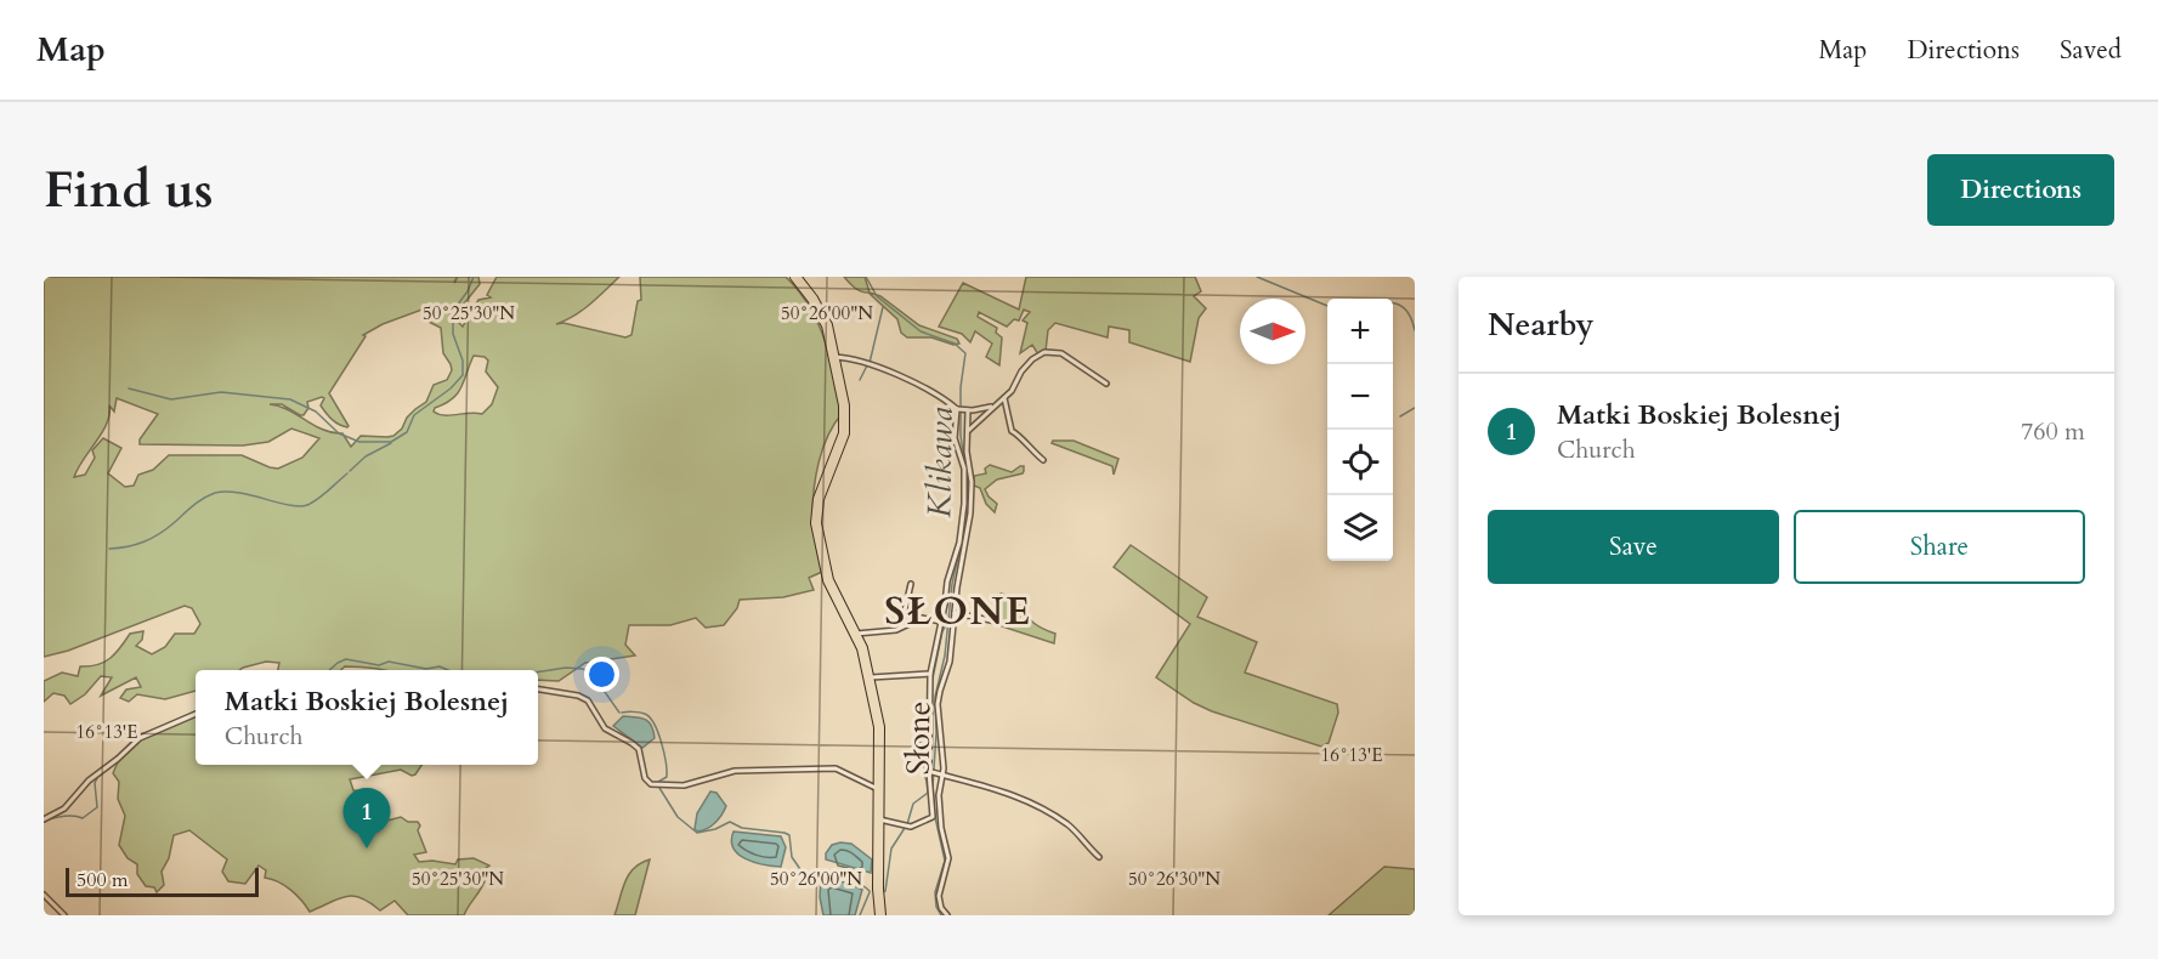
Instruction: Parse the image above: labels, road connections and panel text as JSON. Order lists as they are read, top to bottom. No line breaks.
{"streets":{"street":["Słone"]},"districts":["SŁONE"],"water":["Klikawa"],"scale_bar":"500 m","north":"right","page":{"header":"Map","nav":["Map","Directions","Saved"],"buttons":["Directions",["Save","Share"]],"title":"Find us","heading":"Nearby","map_buttons":["+","−"],"list":[{"mark":"1","name":"Matki Boskiej Bolesnej","note":"Church","value":"760 m"}],"popup":["Matki Boskiej Bolesnej","Church"],"pins":"1","scale":"500 m"},"coordinates":["50°25'30\"N","50°26'00\"N","16°13'E","50°26'30\"N"]}
